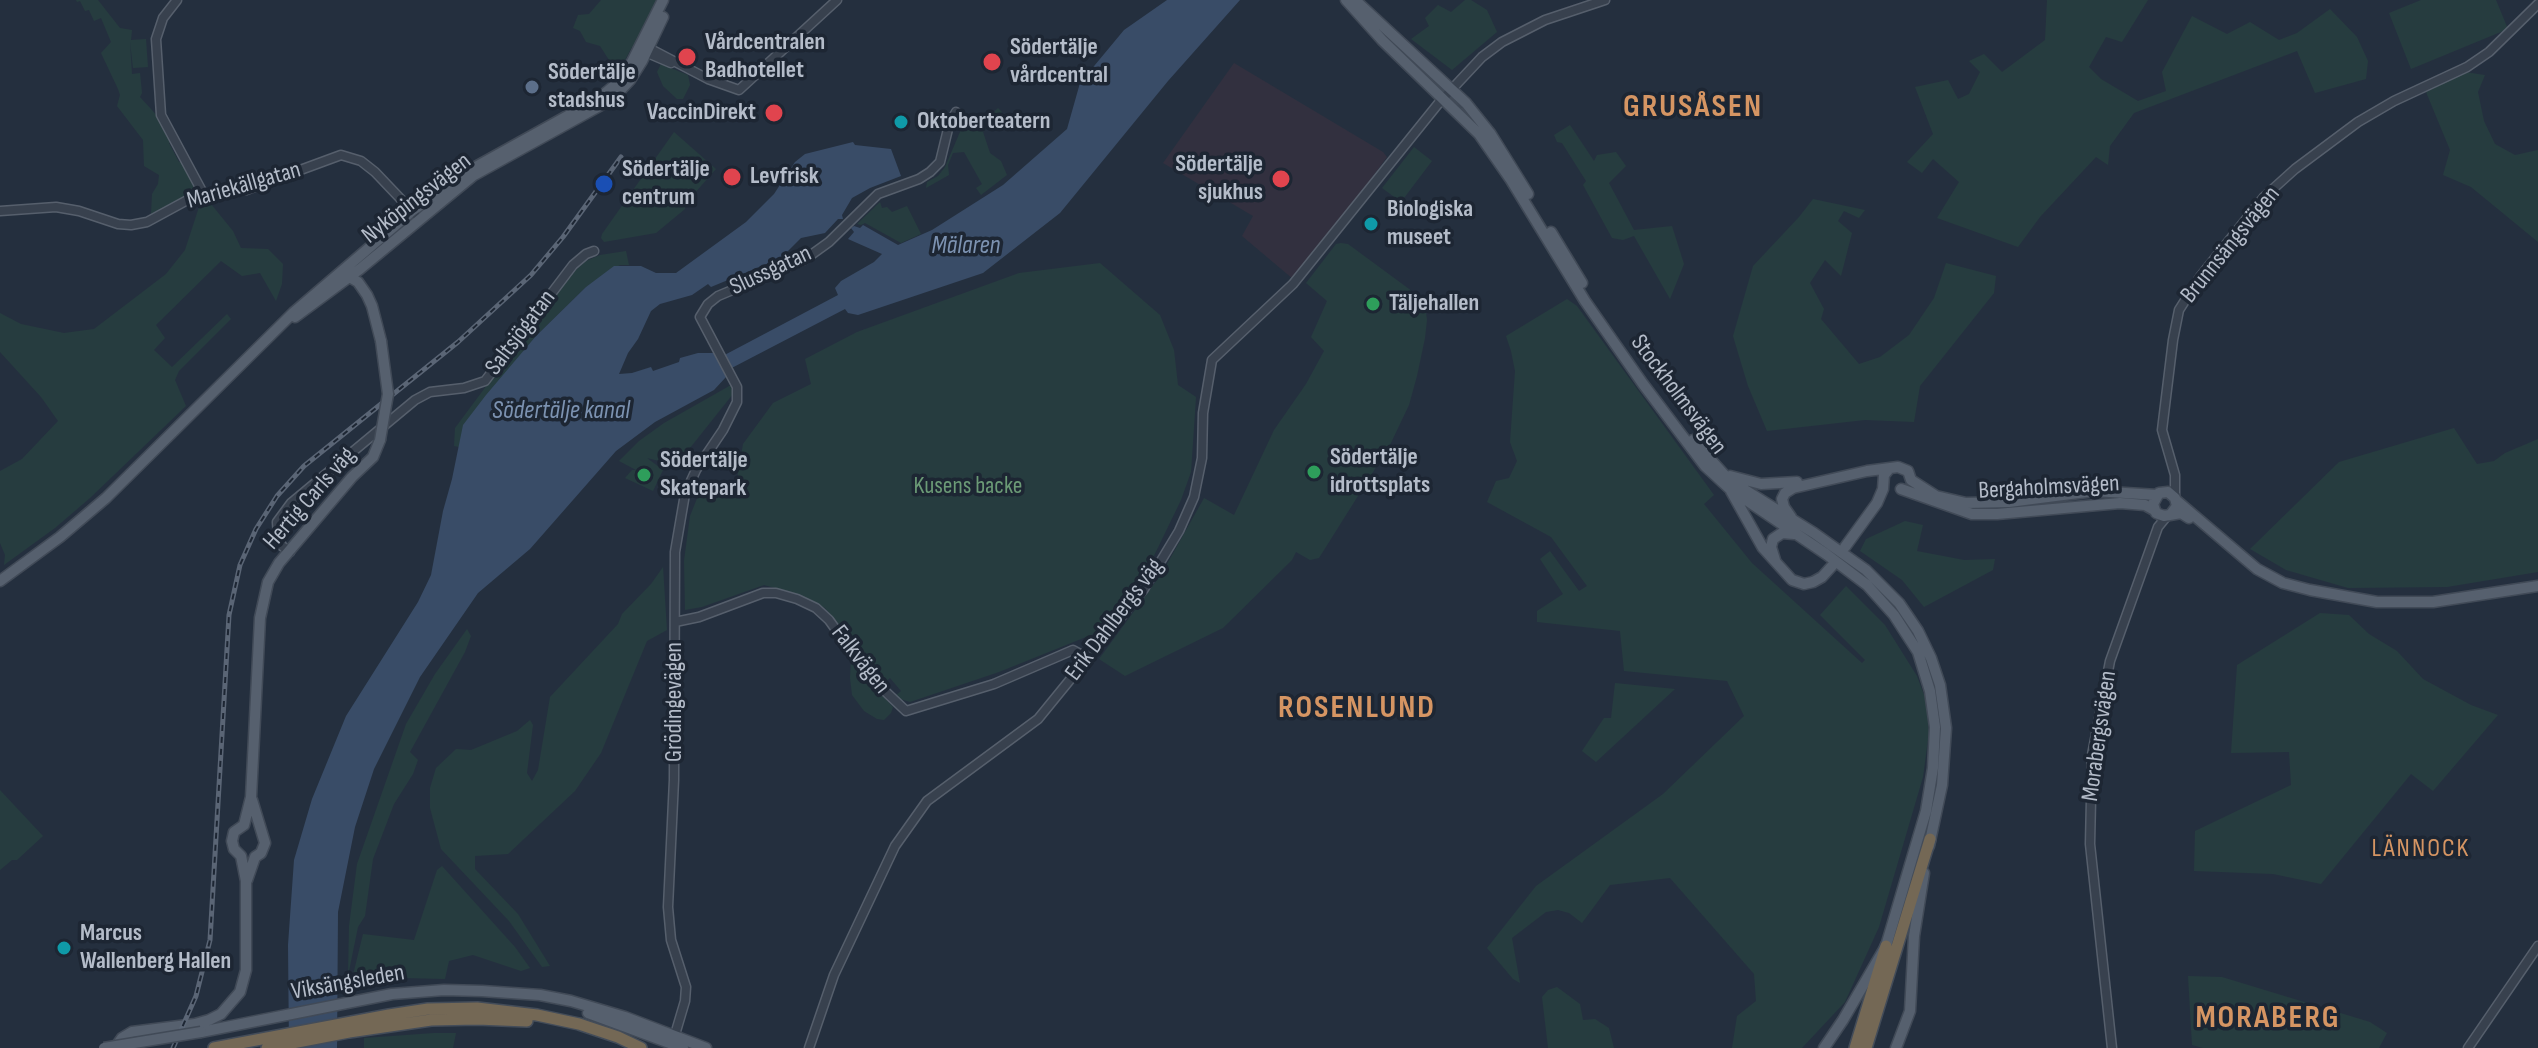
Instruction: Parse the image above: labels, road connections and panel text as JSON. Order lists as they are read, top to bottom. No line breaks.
{"streets":{"main road":["Nyköpingsvägen","Stockholmsvägen","Bergaholmsvägen","Hertig Carls väg","Viksängsleden"],"street":["Mariekällgatan","Brunnsängsvägen","Slussgatan","Saltsjögatan","Erik Dahlbergs väg","Falkvägen","Grödingevägen","Morabergsvägen"]},"crossings":[["Mariekällgatan","Nyköpingsvägen"],["Nyköpingsvägen","Hertig Carls väg"],["Brunnsängsvägen","Bergaholmsvägen"],["Brunnsängsvägen","Morabergsvägen"],["Slussgatan","Grödingevägen"],["Saltsjögatan","Hertig Carls väg"],["Stockholmsvägen","Erik Dahlbergs väg"],["Bergaholmsvägen","Morabergsvägen"],["Erik Dahlbergs väg","Falkvägen"],["Falkvägen","Grödingevägen"],["Grödingevägen","Viksängsleden"]],"districts":["GRUSÅSEN","ROSENLUND","LÄNNOCK","MORABERG"],"water":["Mälaren","Södertälje kanal"],"parks":["Kusens backe"],"places":["Vårdcentralen Badhotellet","Södertälje vårdcentral","Södertälje stadshus","VaccinDirekt","Oktoberteatern","Levfrisk","Södertälje sjukhus","Södertälje centrum","Biologiska museet","Täljehallen","Södertälje idrottsplats","Södertälje Skatepark","Marcus Wallenberg Hallen"]}
